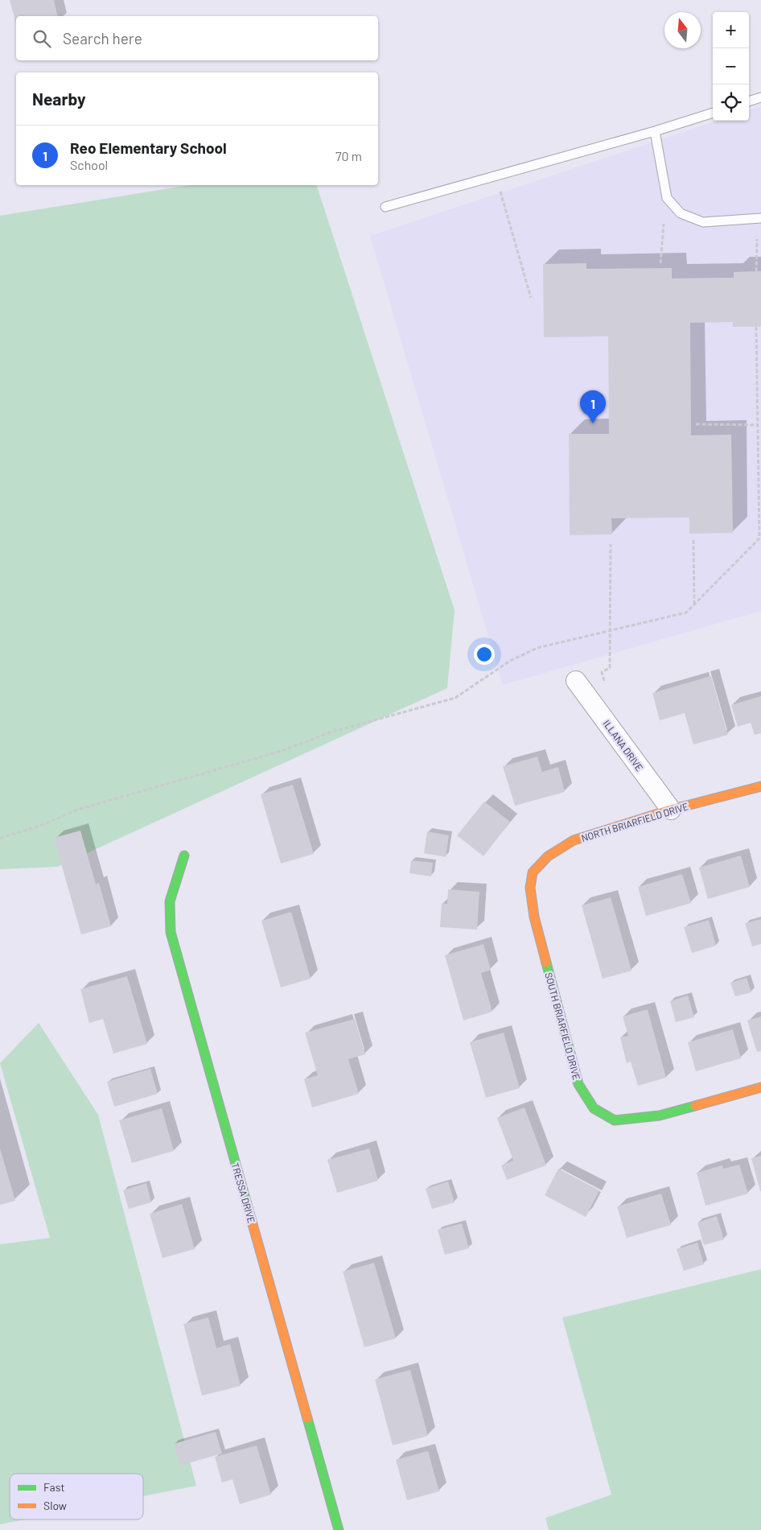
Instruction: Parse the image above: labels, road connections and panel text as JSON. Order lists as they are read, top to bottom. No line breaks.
{"streets":{"street":["ILLANA DRIVE","NORTH BRIARFIELD DRIVE","SOUTH BRIARFIELD DRIVE","TRESSA DRIVE"]},"crossings":[["ILLANA DRIVE","NORTH BRIARFIELD DRIVE"],["NORTH BRIARFIELD DRIVE","SOUTH BRIARFIELD DRIVE"]],"legend":["Fast","Slow"],"north":"top","page":{"map_buttons":["+","−"],"search":"Search here","heading":"Nearby","list":[{"mark":"1","name":"Reo Elementary School","note":"School","value":"70 m"}],"pins":"1"}}
